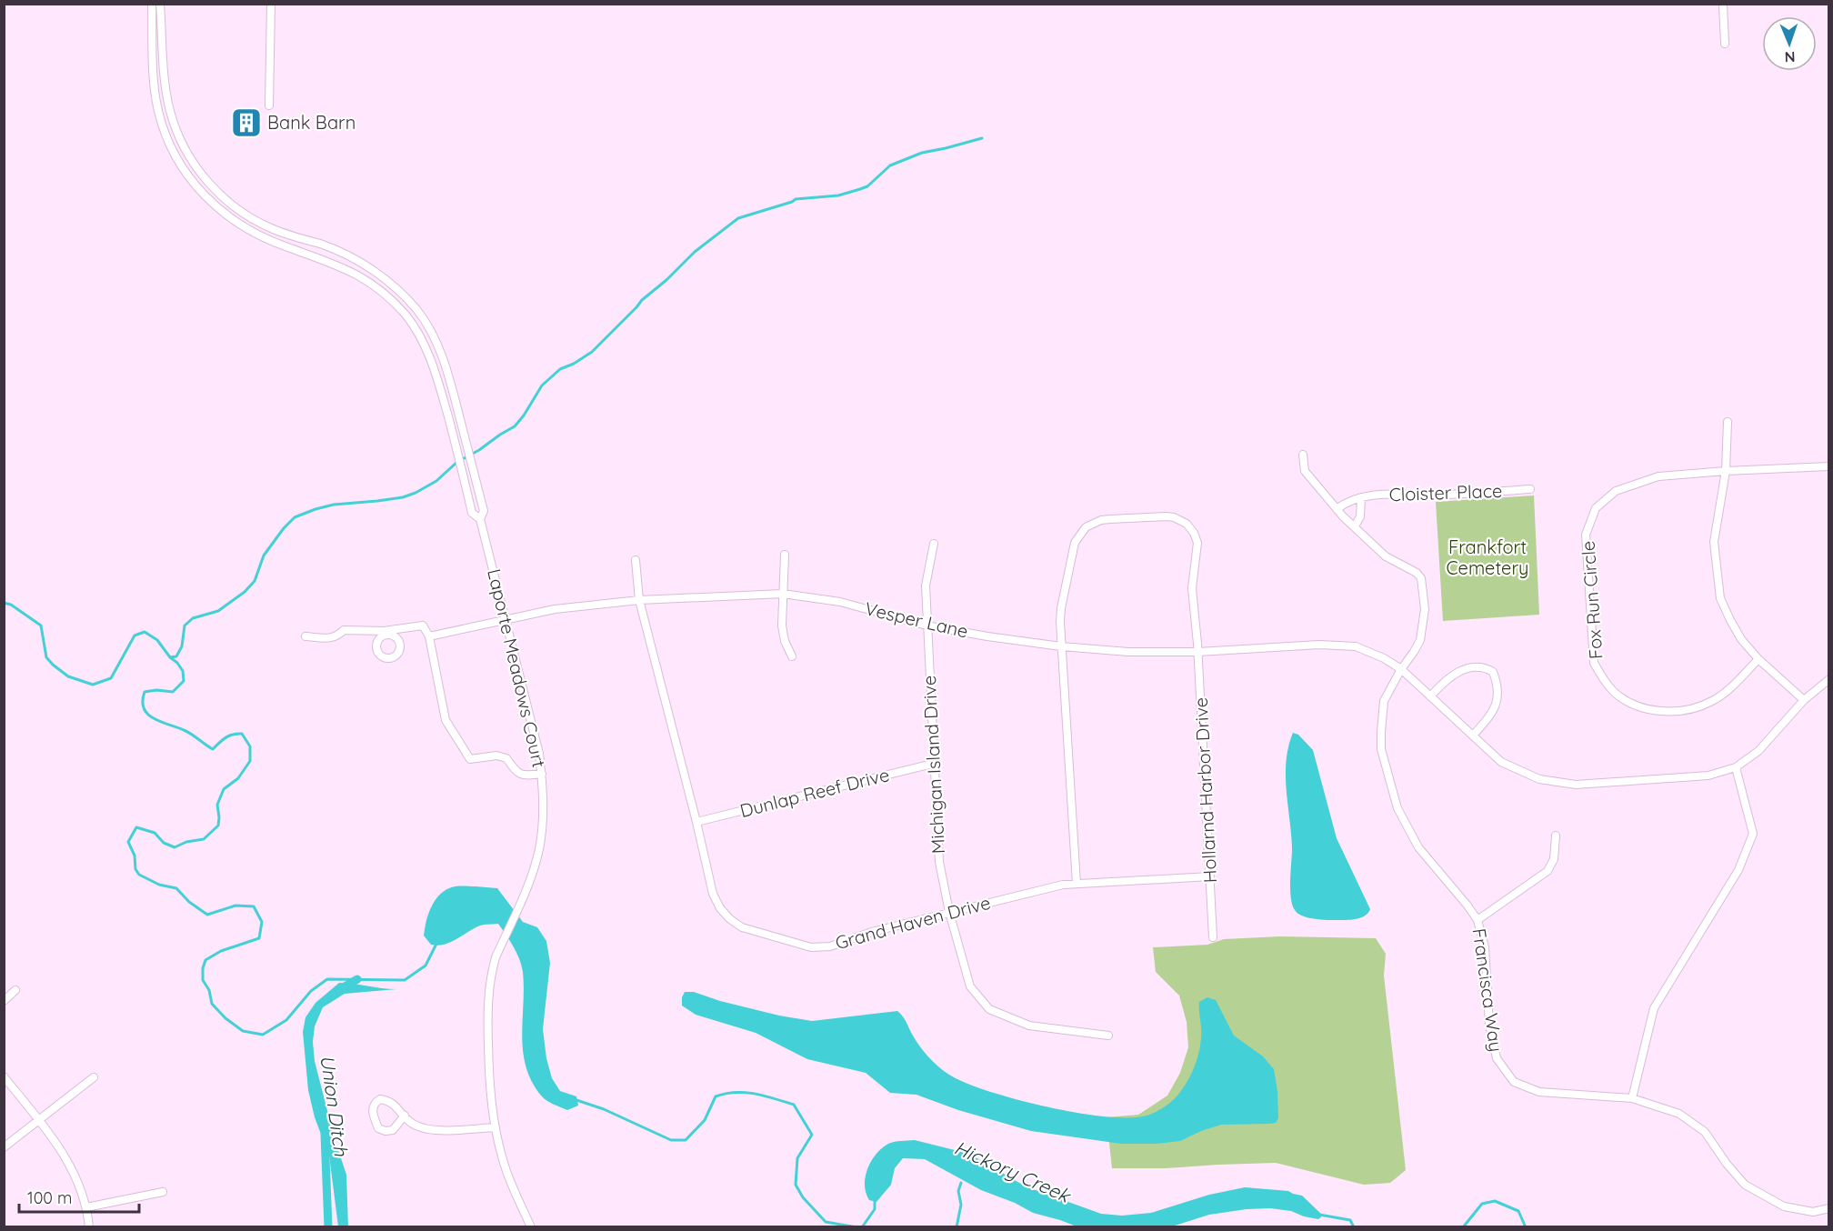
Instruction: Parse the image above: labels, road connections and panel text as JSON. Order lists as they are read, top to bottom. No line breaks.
{"streets":{"street":["Cloister Place","Fox Run Circle","Vesper Lane","Laporte Meadows Court","Michigan Island Drive","Hollarnd Harbor Drive","Dunlap Reef Drive","Grand Haven Drive","Francisca Way"]},"crossings":[["Vesper Lane","Laporte Meadows Court"],["Vesper Lane","Michigan Island Drive"],["Vesper Lane","Hollarnd Harbor Drive"],["Vesper Lane","Grand Haven Drive"],["Vesper Lane","Francisca Way"],["Michigan Island Drive","Dunlap Reef Drive"],["Michigan Island Drive","Grand Haven Drive"],["Hollarnd Harbor Drive","Grand Haven Drive"],["Dunlap Reef Drive","Grand Haven Drive"]],"water":["Union Ditch","Hickory Creek"],"parks":["Frankfort Cemetery"],"places":{"building":["Bank Barn"]},"scale_bar":"100 m","north":"bottom"}
